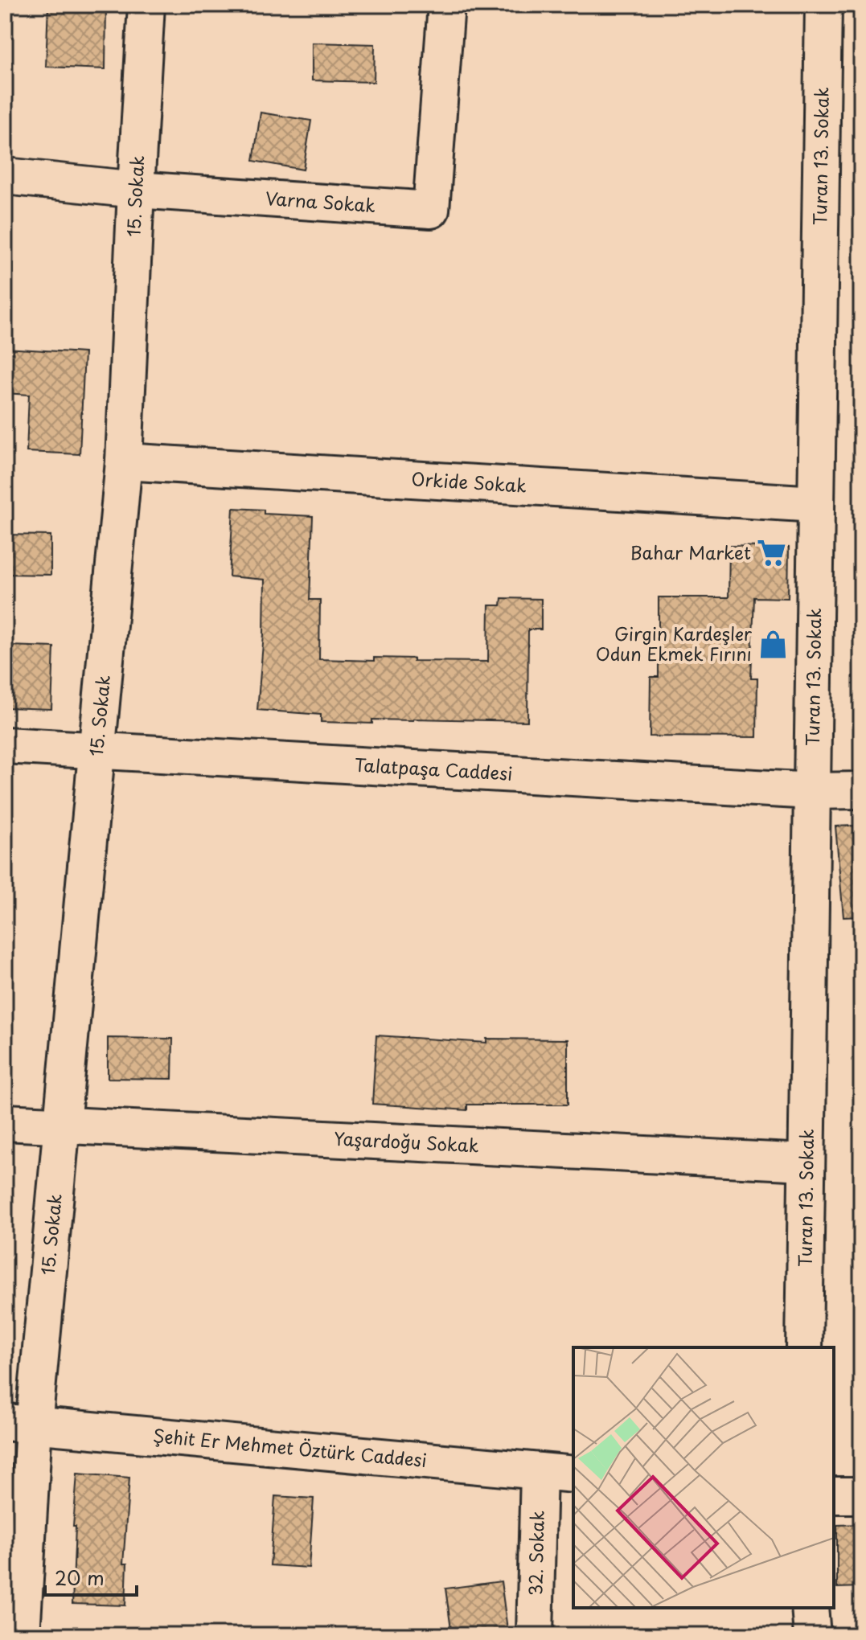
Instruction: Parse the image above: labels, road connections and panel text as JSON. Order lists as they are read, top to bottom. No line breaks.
{"streets":{"street":["Turan 13. Sokak","15. Sokak","Varna Sokak","Orkide Sokak","Talatpaşa Caddesi","Yaşardoğu Sokak","Şehit Er Mehmet Öztürk Caddesi","32. Sokak"]},"crossings":[["Turan 13. Sokak","Orkide Sokak"],["Turan 13. Sokak","Talatpaşa Caddesi"],["Turan 13. Sokak","Yaşardoğu Sokak"],["15. Sokak","Varna Sokak"],["15. Sokak","Orkide Sokak"],["15. Sokak","Talatpaşa Caddesi"],["15. Sokak","Yaşardoğu Sokak"],["15. Sokak","Şehit Er Mehmet Öztürk Caddesi"],["Şehit Er Mehmet Öztürk Caddesi","32. Sokak"]],"places":{"supermarket":["Bahar Market"],"shop":["Girgin Kardeşler Odun Ekmek Fırını"]},"scale_bar":"20 m"}
